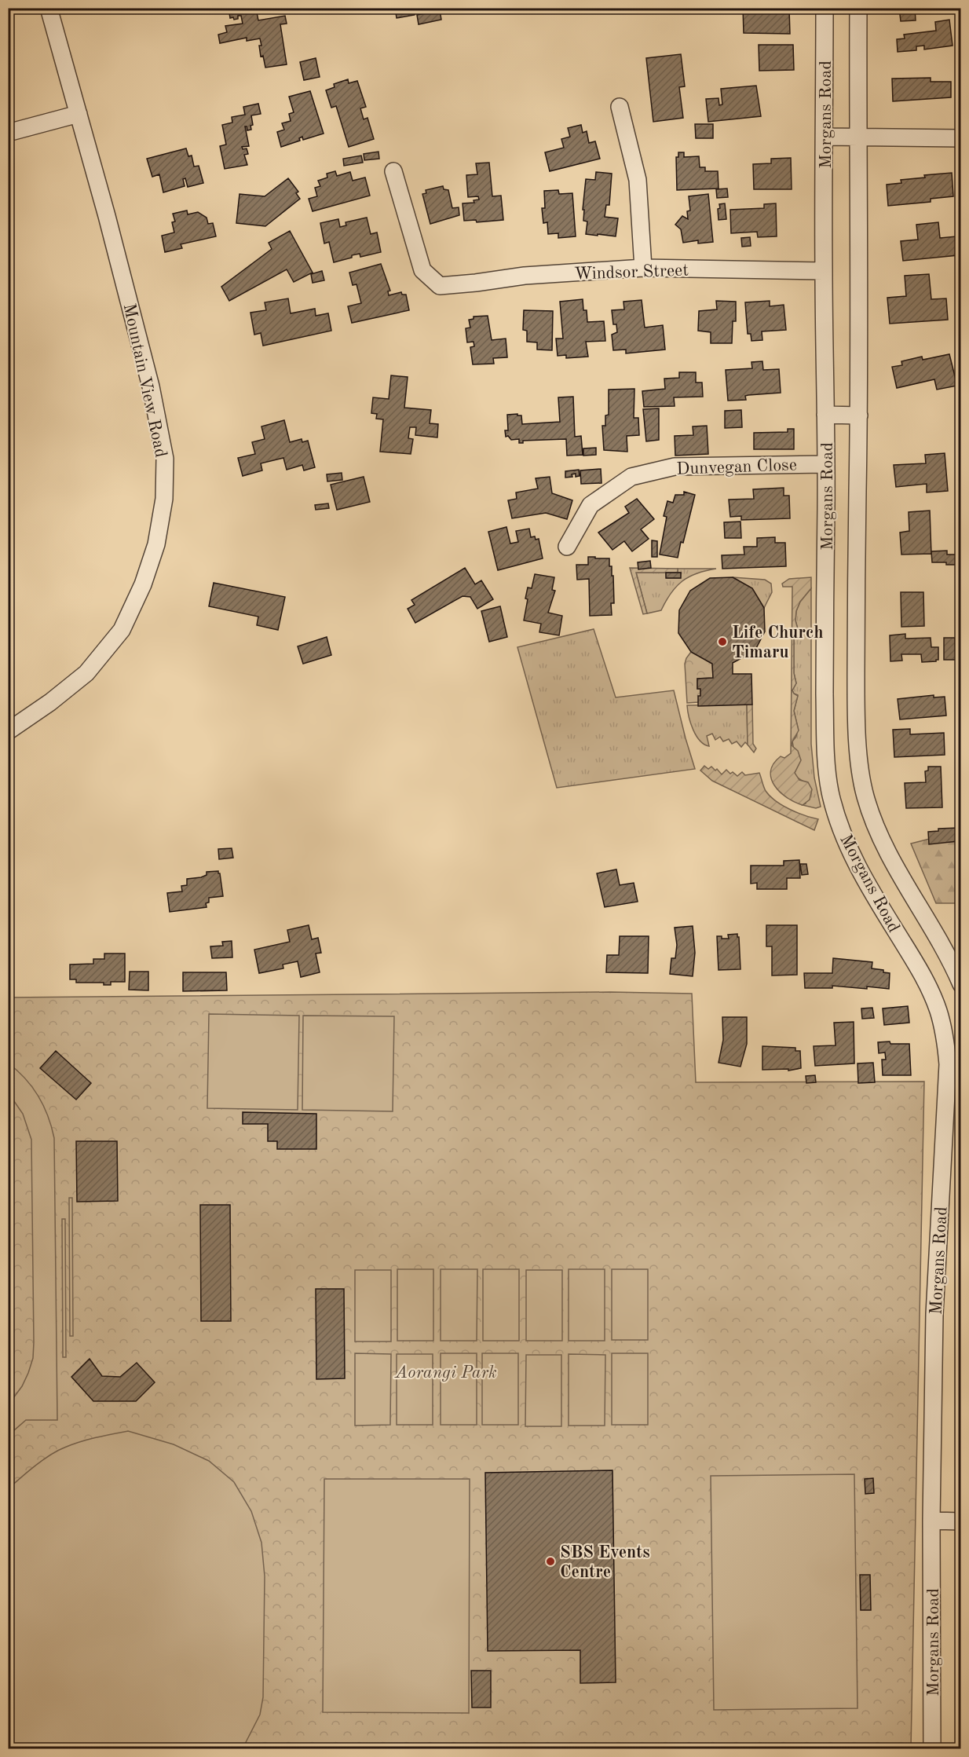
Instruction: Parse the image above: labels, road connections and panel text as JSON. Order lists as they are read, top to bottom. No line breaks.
{"streets":{"street":["Morgans Road","Windsor Street","Mountain View Road","Dunvegan Close"]},"crossings":[["Morgans Road","Windsor Street"],["Morgans Road","Dunvegan Close"]],"parks":["Aorangi Park"],"places":["Life Church Timaru","SBS Events Centre"]}
